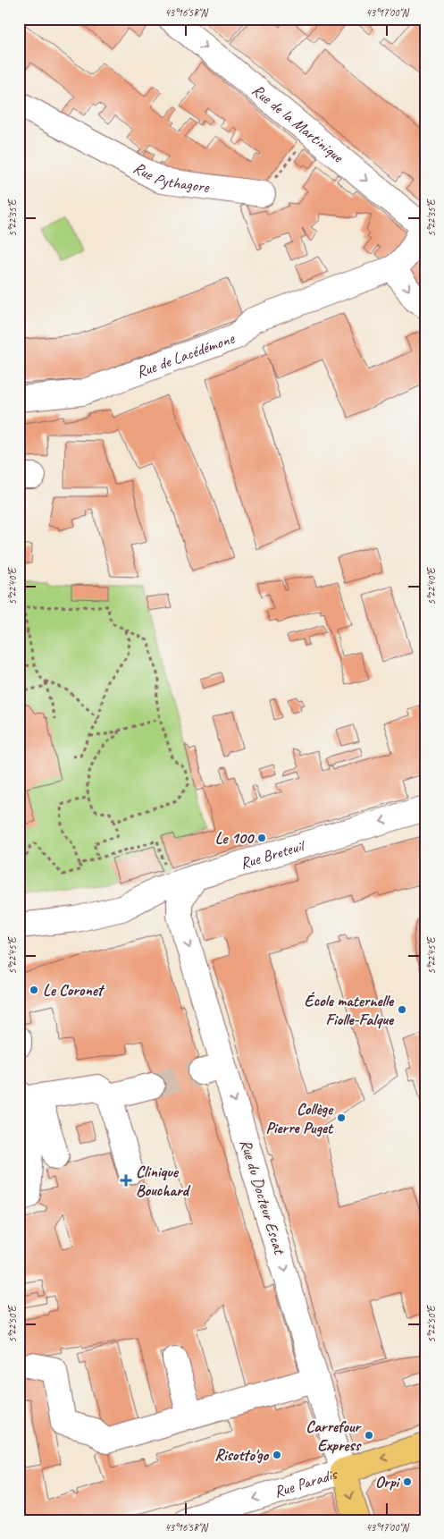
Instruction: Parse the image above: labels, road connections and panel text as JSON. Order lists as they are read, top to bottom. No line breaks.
{"streets":{"main road":["Rue du Docteur Escat","Rue Paradis"],"street":["Rue de la Martinique","Rue Pythagore","Rue de Lacédémone","Rue Breteuil"]},"crossings":[["Rue de la Martinique","Rue de Lacédémone"],["Rue Breteuil","Rue du Docteur Escat"],["Rue du Docteur Escat","Rue Paradis"]],"one_way":["Rue de la Martinique","Rue Breteuil","Rue Paradis"],"places":{"other":["Le 100","Le Coronet","École maternelle Fiolle-Falque","Collège Pierre Puget","Carrefour Express","Risotto'go","Orpi"],"health":["Clinique Bouchard"]},"coordinates":["43°16'58\"N","43°17'00\"N","5°22'35\"E","5°22'40\"E","5°22'45\"E","5°22'50\"E"]}
